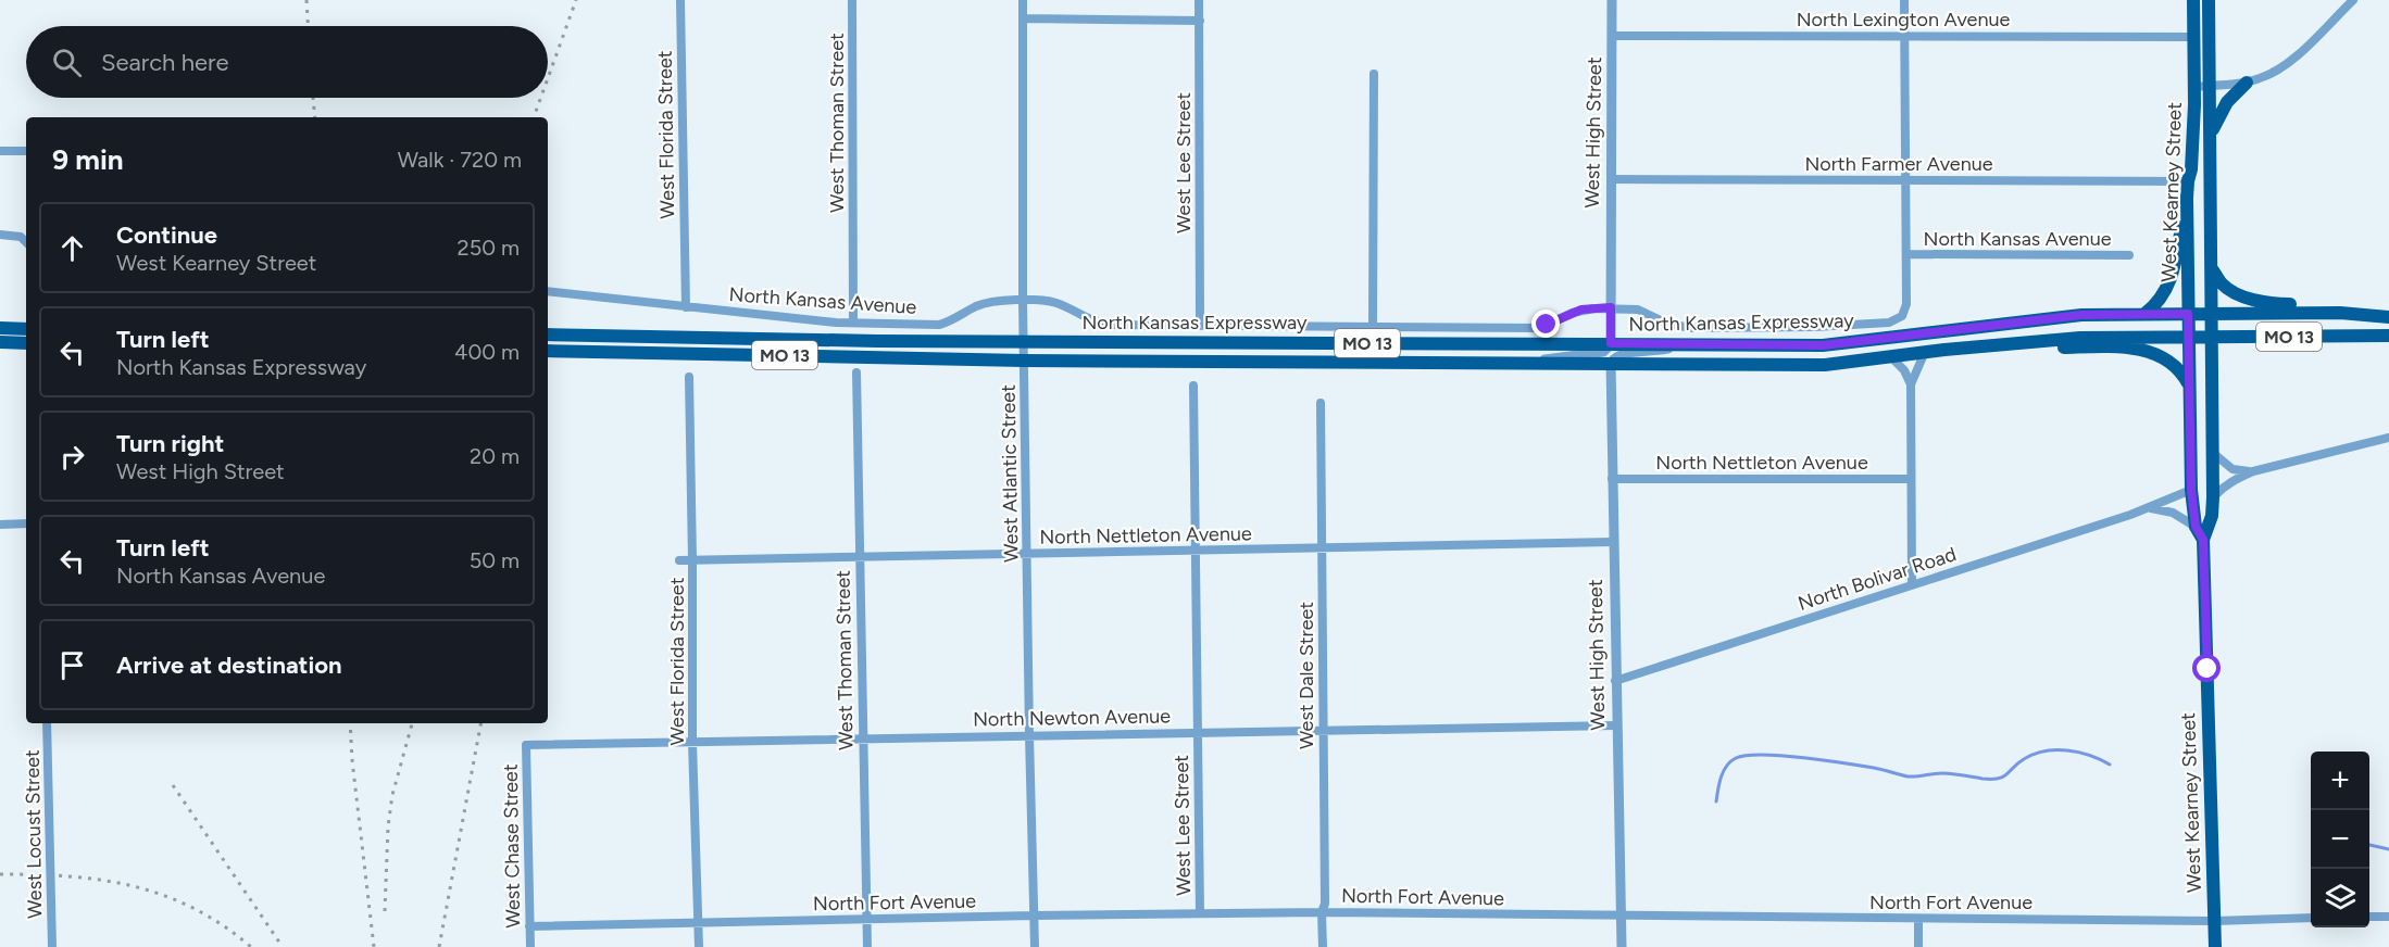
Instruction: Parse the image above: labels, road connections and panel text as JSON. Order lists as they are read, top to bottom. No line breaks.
{"streets":{"main road":["West Kearney Street","North Kansas Expressway","MO 13"],"street":["North Lexington Avenue","West Thoman Street","West High Street","West Florida Street","West Lee Street","North Farmer Avenue","North Kansas Avenue","North Nettleton Avenue","West Atlantic Street","North Bolivar Road","West Dale Street","North Newton Avenue","West Locust Street","West Chase Street","North Fort Avenue"]},"crossings":[["North Lexington Avenue","West High Street"],["North Lexington Avenue","West Kearney Street"],["West Thoman Street","North Kansas Avenue"],["West Thoman Street","North Nettleton Avenue"],["West Thoman Street","North Newton Avenue"],["West Thoman Street","North Fort Avenue"],["West High Street","North Farmer Avenue"],["West High Street","North Kansas Avenue"],["West High Street","North Kansas Expressway"],["West High Street","North Nettleton Avenue"],["West High Street","North Bolivar Road"],["West High Street","North Newton Avenue"],["West High Street","North Fort Avenue"],["West Florida Street","North Kansas Avenue"],["West Florida Street","North Nettleton Avenue"],["West Florida Street","North Newton Avenue"],["West Florida Street","North Fort Avenue"],["West Lee Street","North Kansas Avenue"],["West Lee Street","North Nettleton Avenue"],["West Lee Street","North Newton Avenue"],["West Lee Street","North Fort Avenue"],["North Farmer Avenue","West Kearney Street"],["West Kearney Street","North Kansas Expressway"],["West Kearney Street","North Bolivar Road"],["West Kearney Street","North Fort Avenue"],["North Kansas Avenue","West Atlantic Street"],["North Kansas Expressway","West Atlantic Street"],["North Nettleton Avenue","West Atlantic Street"],["North Nettleton Avenue","West Dale Street"],["West Atlantic Street","North Newton Avenue"],["West Atlantic Street","North Fort Avenue"],["West Dale Street","North Newton Avenue"],["West Dale Street","North Fort Avenue"],["North Newton Avenue","West Chase Street"],["West Chase Street","North Fort Avenue"]],"page":{"search":"Search here","heading":["9 min","Walk · 720 m"],"list":[["Continue","West Kearney Street","250 m"],["Turn left","North Kansas Expressway","400 m"],["Turn right","West High Street","20 m"],["Turn left","North Kansas Avenue","50 m"],"Arrive at destination"],"map_buttons":["+","−"]}}
